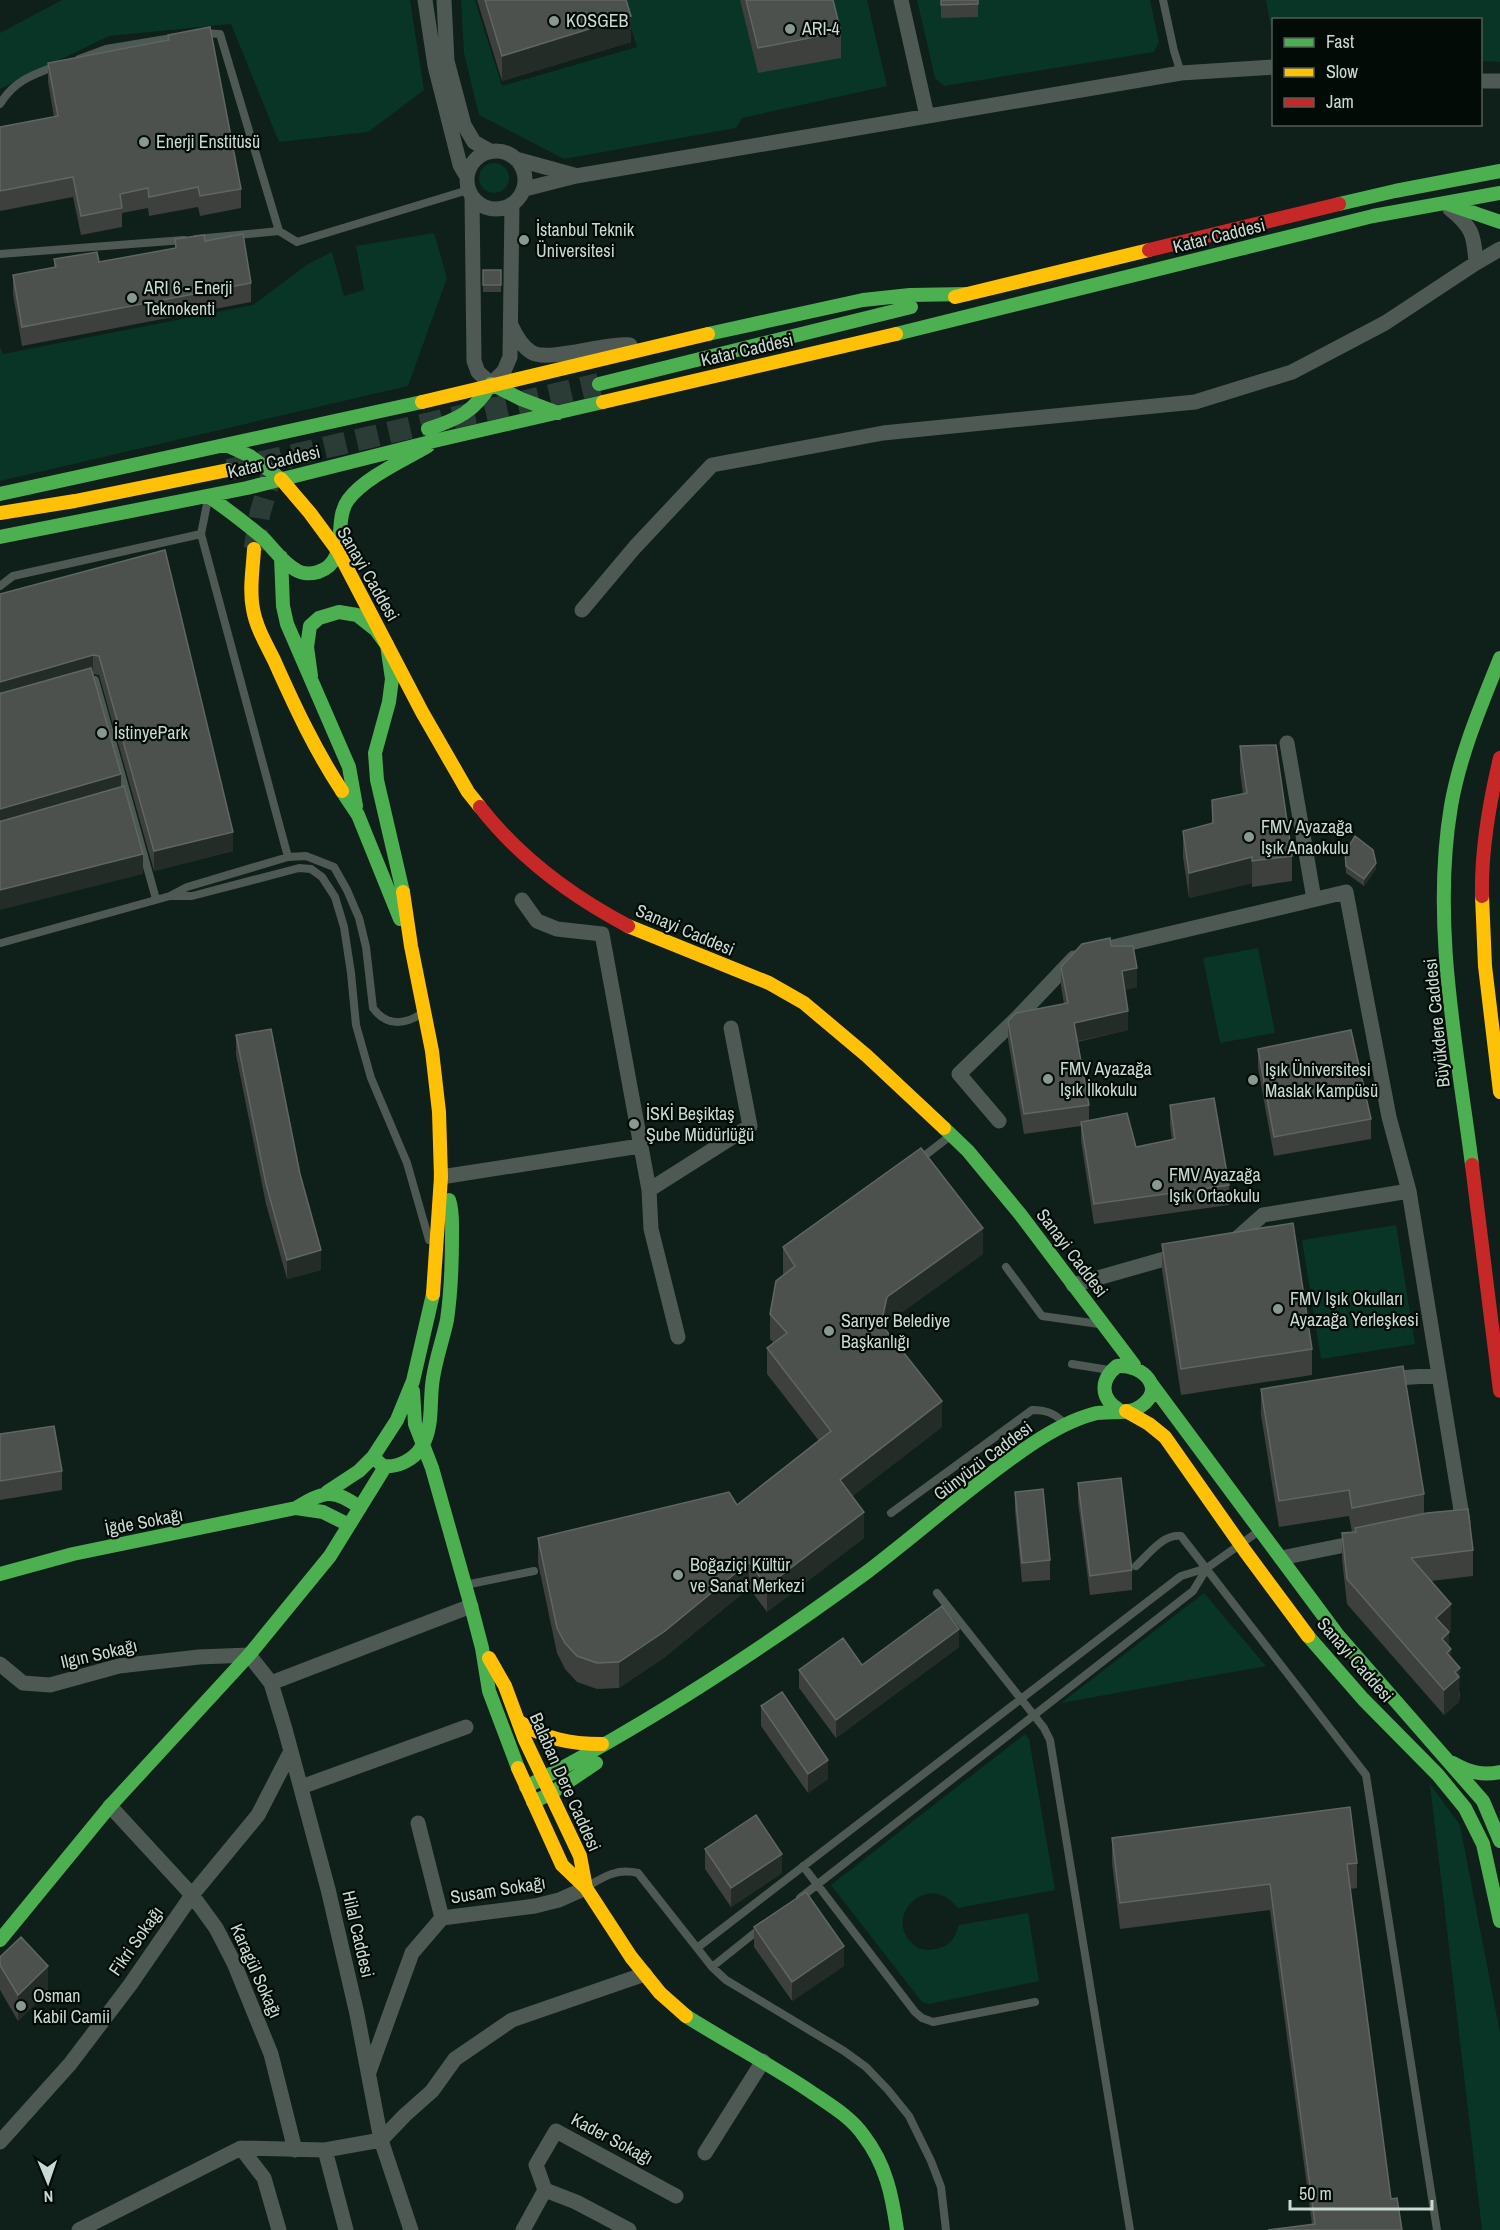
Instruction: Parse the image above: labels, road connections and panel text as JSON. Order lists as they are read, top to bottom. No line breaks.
{"streets":{"main road":["Katar Caddesi","Sanayi Caddesi","Büyükdere Caddesi","Günyüzü Caddesi","İğde Sokağı","Balaban Dere Caddesi"],"street":["Ilgın Sokağı","Susam Sokağı","Hilal Caddesi","Fikri Sokağı","Karagül Sokağı","Kader Sokağı"]},"crossings":[["Katar Caddesi","Sanayi Caddesi"],["Günyüzü Caddesi","Balaban Dere Caddesi"],["Ilgın Sokağı","Hilal Caddesi"],["Balaban Dere Caddesi","Susam Sokağı"],["Susam Sokağı","Hilal Caddesi"],["Hilal Caddesi","Fikri Sokağı"],["Fikri Sokağı","Karagül Sokağı"]],"places":["KOSGEB","ARI-4","Enerji Enstitüsü","İstanbul Teknik Üniversitesi","ARI 6 - Enerji Teknokenti","İstinyePark","FMV Ayazağa Işık Anaokulu","FMV Ayazağa Işık İlkokulu","Işık Üniversitesi Maslak Kampüsü","İSKİ Beşiktaş Şube Müdürlüğü","FMV Ayazağa Işık Ortaokulu","FMV Işık Okulları Ayazağa Yerleşkesi","Sarıyer Belediye Başkanlığı","Boğaziçi Kültür ve Sanat Merkezi","Osman Kabil Camii"],"legend":["Fast","Slow","Jam"],"scale_bar":"50 m","north":"bottom"}
